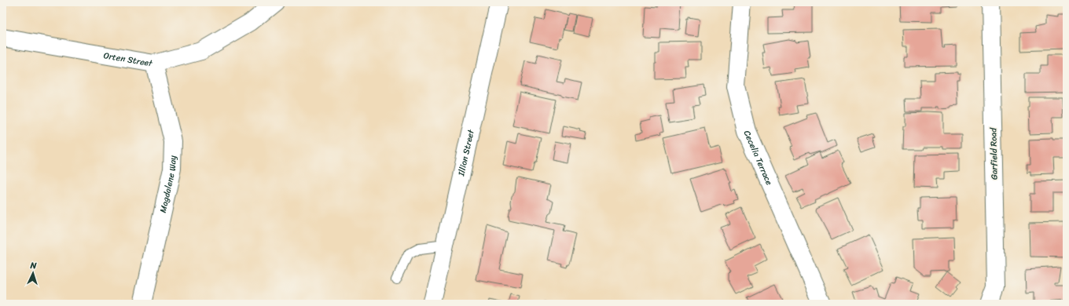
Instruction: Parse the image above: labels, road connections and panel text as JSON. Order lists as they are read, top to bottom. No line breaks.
{"streets":{"street":["Orten Street","Illion Street","Garfield Road","Cecelia Terrace","Magdalene Way"]},"crossings":[["Orten Street","Magdalene Way"]],"north":"top"}
